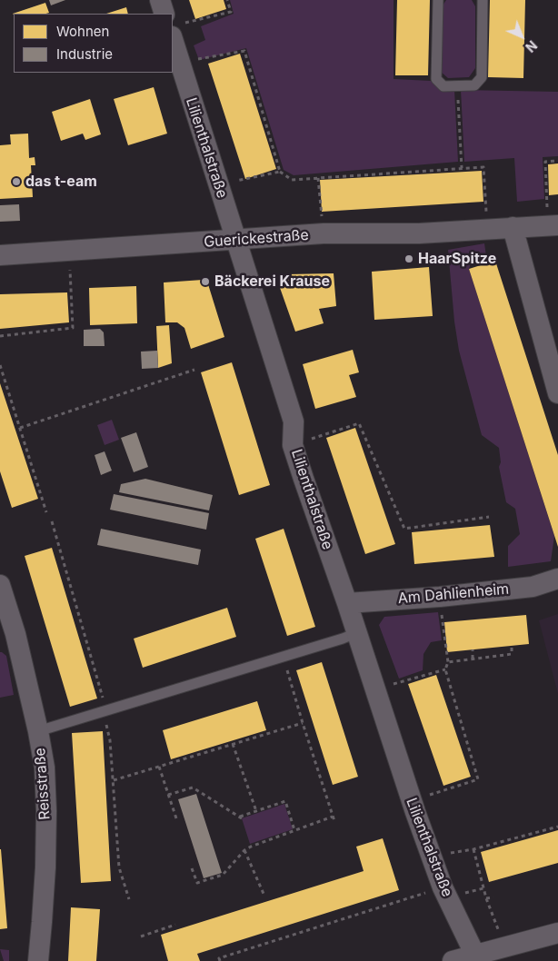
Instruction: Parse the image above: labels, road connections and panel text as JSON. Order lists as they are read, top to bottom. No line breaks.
{"streets":{"street":["Lilienthalstraße","Guerickestraße","Am Dahlienheim","Reisstraße"]},"crossings":[["Lilienthalstraße","Guerickestraße"],["Lilienthalstraße","Am Dahlienheim"]],"places":["das t-eam","HaarSpitze","Bäckerei Krause"],"legend":["Wohnen","Industrie"],"north":"bottom right"}
